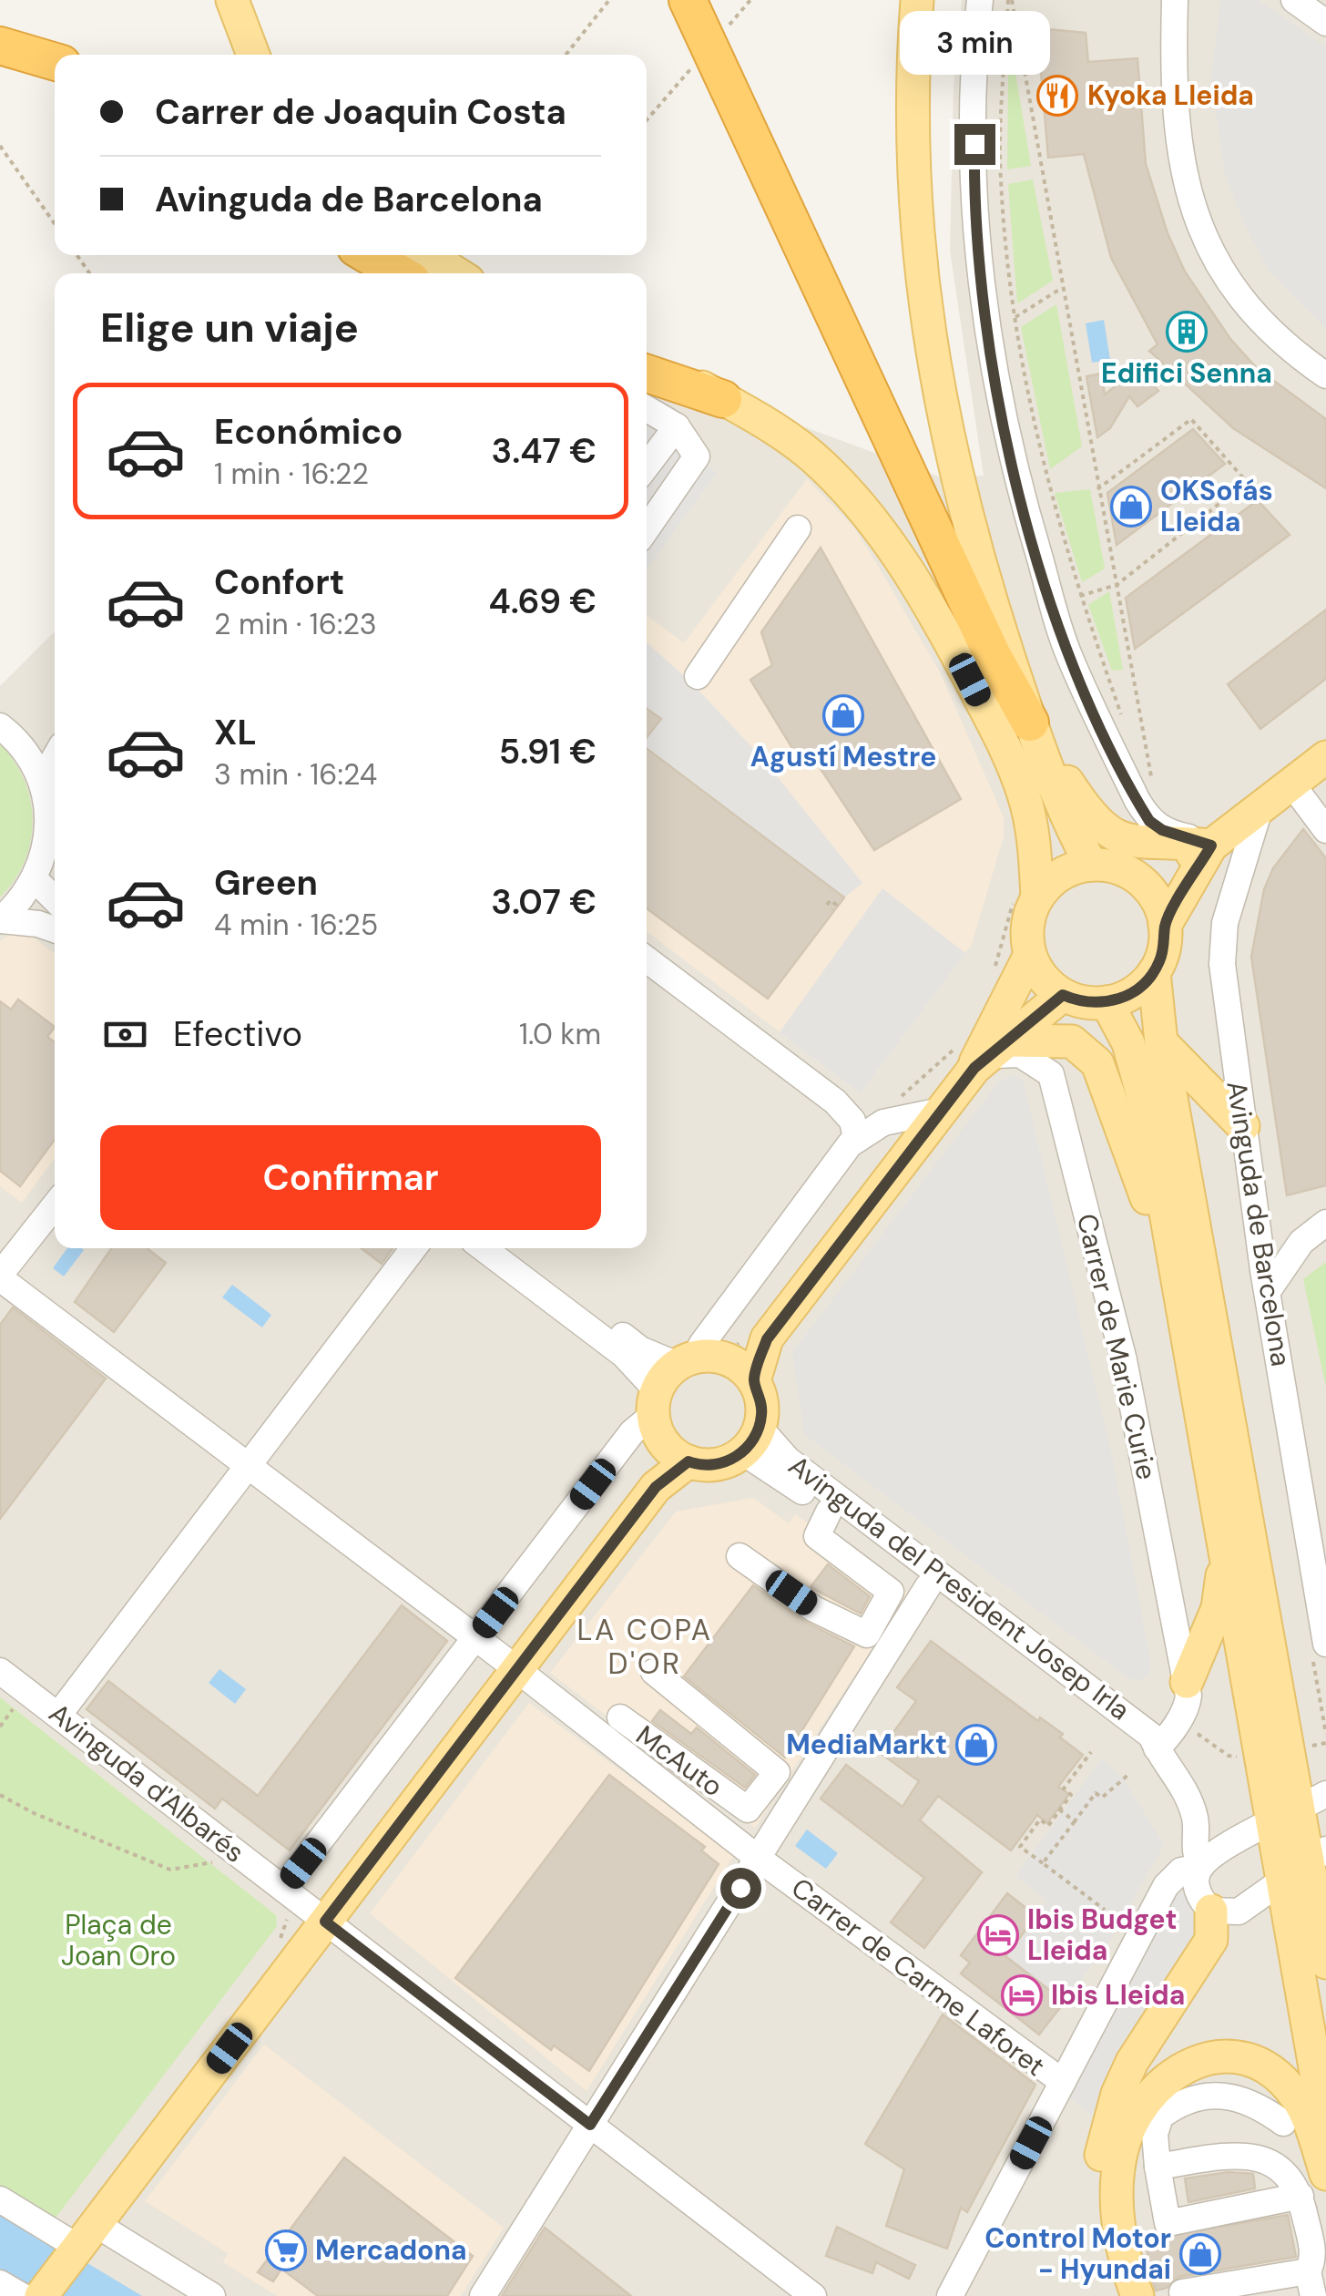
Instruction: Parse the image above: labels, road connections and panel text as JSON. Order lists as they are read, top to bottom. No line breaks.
{"streets":{"street":["Avinguda de Barcelona","Carrer de Marie Curie","Avinguda del President Josep Irla","McAuto","Avinguda d'Albarés","Carrer de Carme Laforet"]},"districts":["LA COPA D'OR"],"parks":["Plaça de Joan Oro"],"places":{"restaurant":["Kyoka Lleida"],"building":["Edifici Senna"],"shop":["OKSofás Lleida","Agustí Mestre","MediaMarkt","Control Motor - Hyundai"],"hotel":["Ibis Budget Lleida","Ibis Lleida"],"supermarket":["Mercadona"]},"page":{"bubble":"3 min","banner":["Carrer de Joaquin Costa","Avinguda de Barcelona"],"heading":"Elige un viaje","list":[{"name":"Económico","note":"1 min · 16:22","value":"3.47 €"},{"name":"Confort","note":"2 min · 16:23","value":"4.69 €"},{"name":"XL","note":"3 min · 16:24","value":"5.91 €"},{"name":"Green","note":"4 min · 16:25","value":"3.07 €"}],"pay":["Efectivo","1.0 km"],"buttons":"Confirmar"}}
